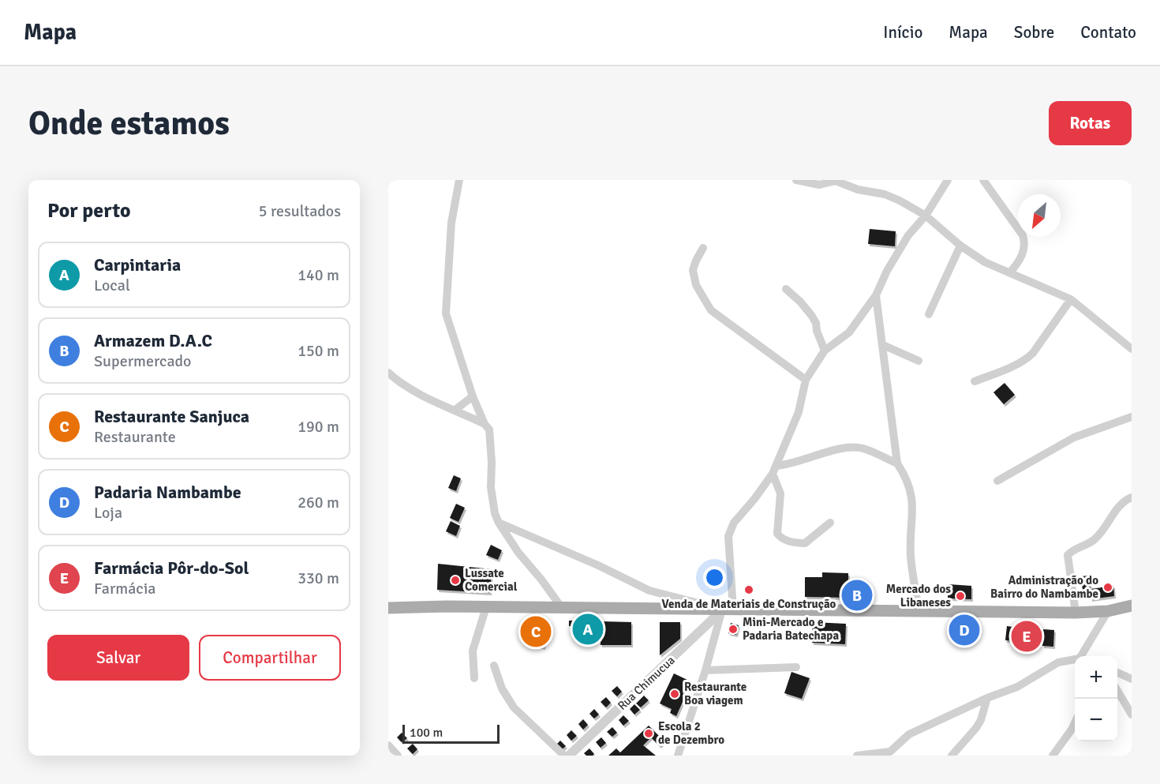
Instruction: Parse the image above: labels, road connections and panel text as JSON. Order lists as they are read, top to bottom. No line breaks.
{"streets":{"street":["Rua Chimucua"]},"places":["Lussate Comercial","Administração do Bairro do Nambambe","Venda de Materiais de Construção","Mercado dos Libaneses","Mini-Mercado e Padaria Batechapa","Restaurante Boa viagem","Escola 2 de Dezembro"],"scale_bar":"100 m","north":"bottom left","page":{"header":"Mapa","nav":["Início","Mapa","Sobre","Contato"],"buttons":["Rotas",["Salvar","Compartilhar"]],"title":"Onde estamos","heading":["Por perto","5 resultados"],"list":[{"mark":"A","name":"Carpintaria","note":"Local","value":"140 m"},{"mark":"B","name":"Armazem D.A.C","note":"Supermercado","value":"150 m"},{"mark":"C","name":"Restaurante Sanjuca","note":"Restaurante","value":"190 m"},{"mark":"D","name":"Padaria Nambambe","note":"Loja","value":"260 m"},{"mark":"E","name":"Farmácia Pôr-do-Sol","note":"Farmácia","value":"330 m"}],"pins":["B","A","D","C","E"],"map_buttons":["+","−"],"scale":"100 m"}}
